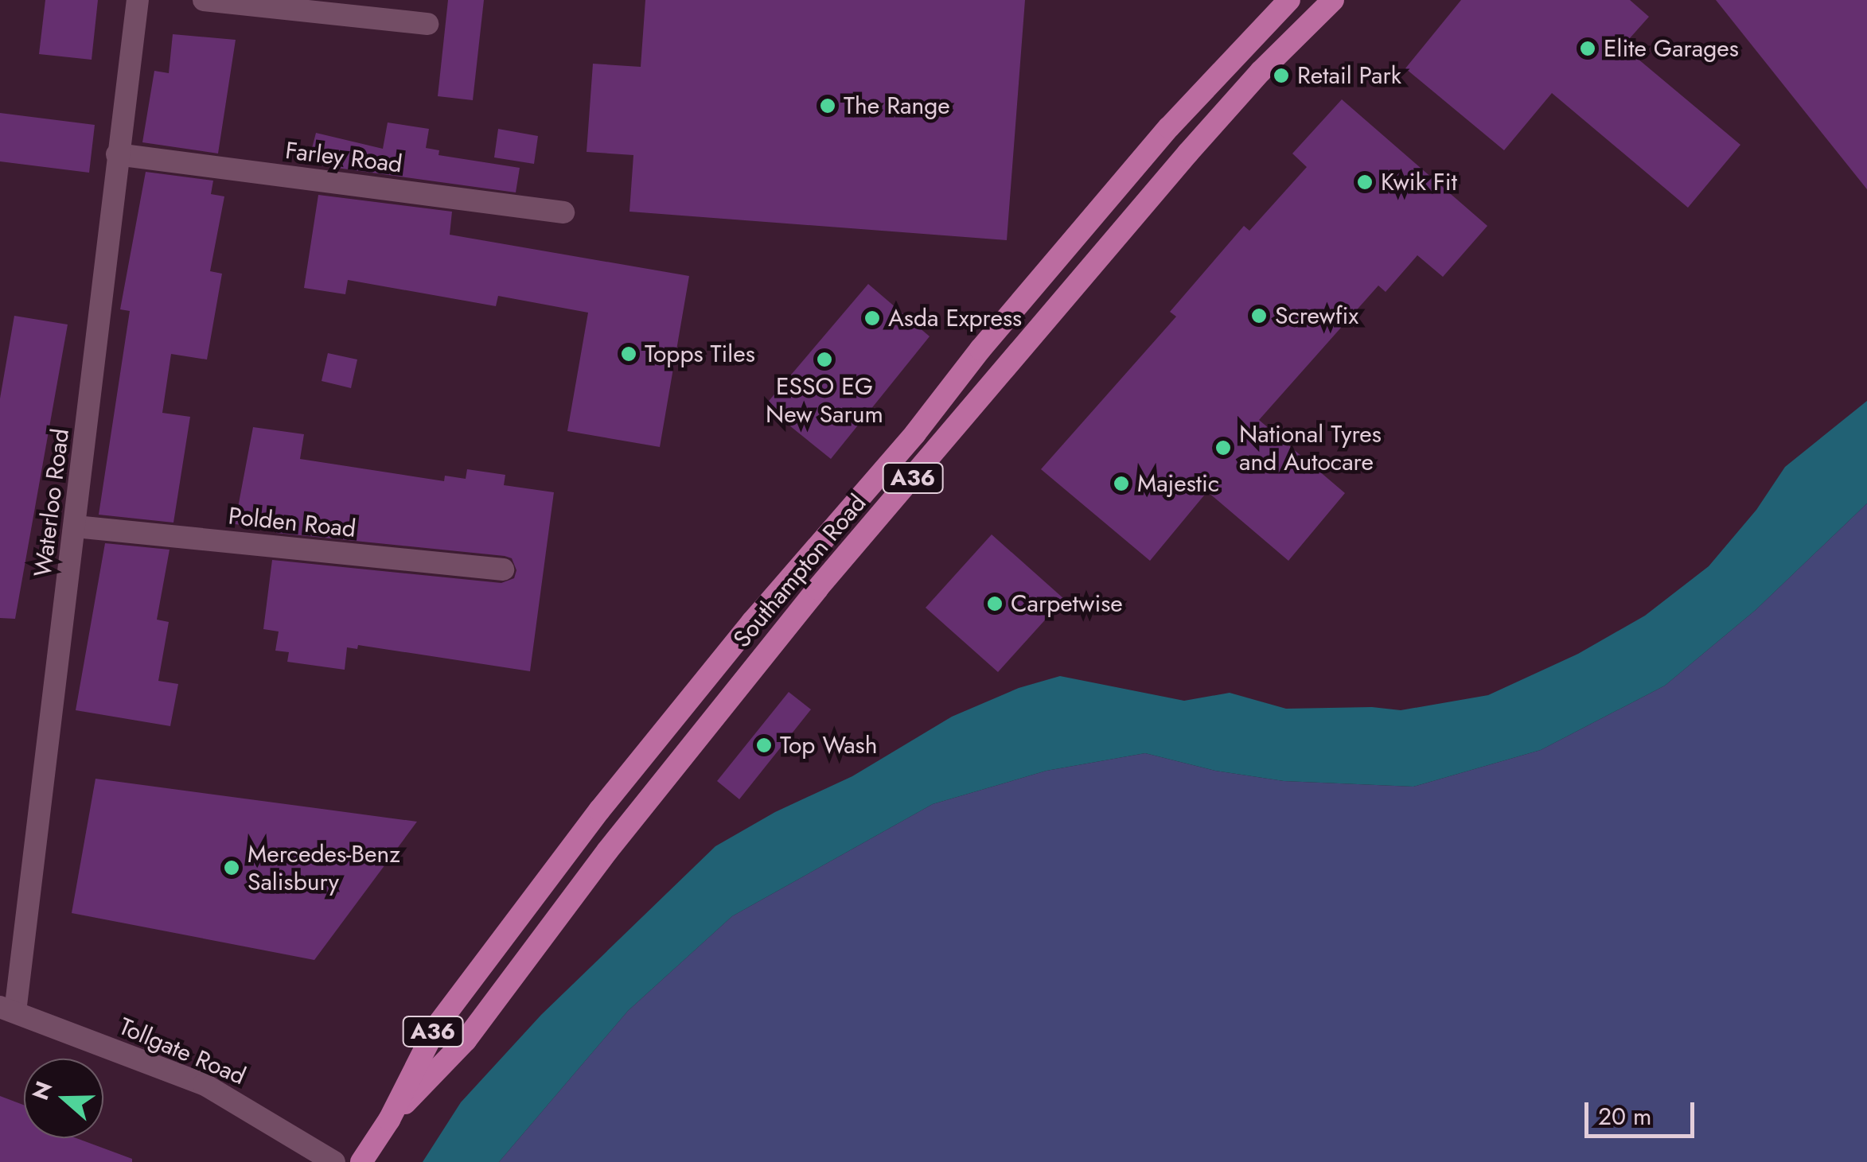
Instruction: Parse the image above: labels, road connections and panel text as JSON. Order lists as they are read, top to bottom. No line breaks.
{"streets":{"highway":["A36","Southampton Road"],"street":["Farley Road","Waterloo Road","Polden Road","Tollgate Road"]},"crossings":[["Farley Road","Waterloo Road"],["Waterloo Road","Polden Road"],["Waterloo Road","Tollgate Road"]],"places":["Elite Garages","Retail Park","The Range","Kwik Fit","Screwfix","Asda Express","Topps Tiles","ESSO EG New Sarum","National Tyres and Autocare","Majestic","Carpetwise","Top Wash","Mercedes-Benz Salisbury"],"scale_bar":"20 m","north":"left"}
